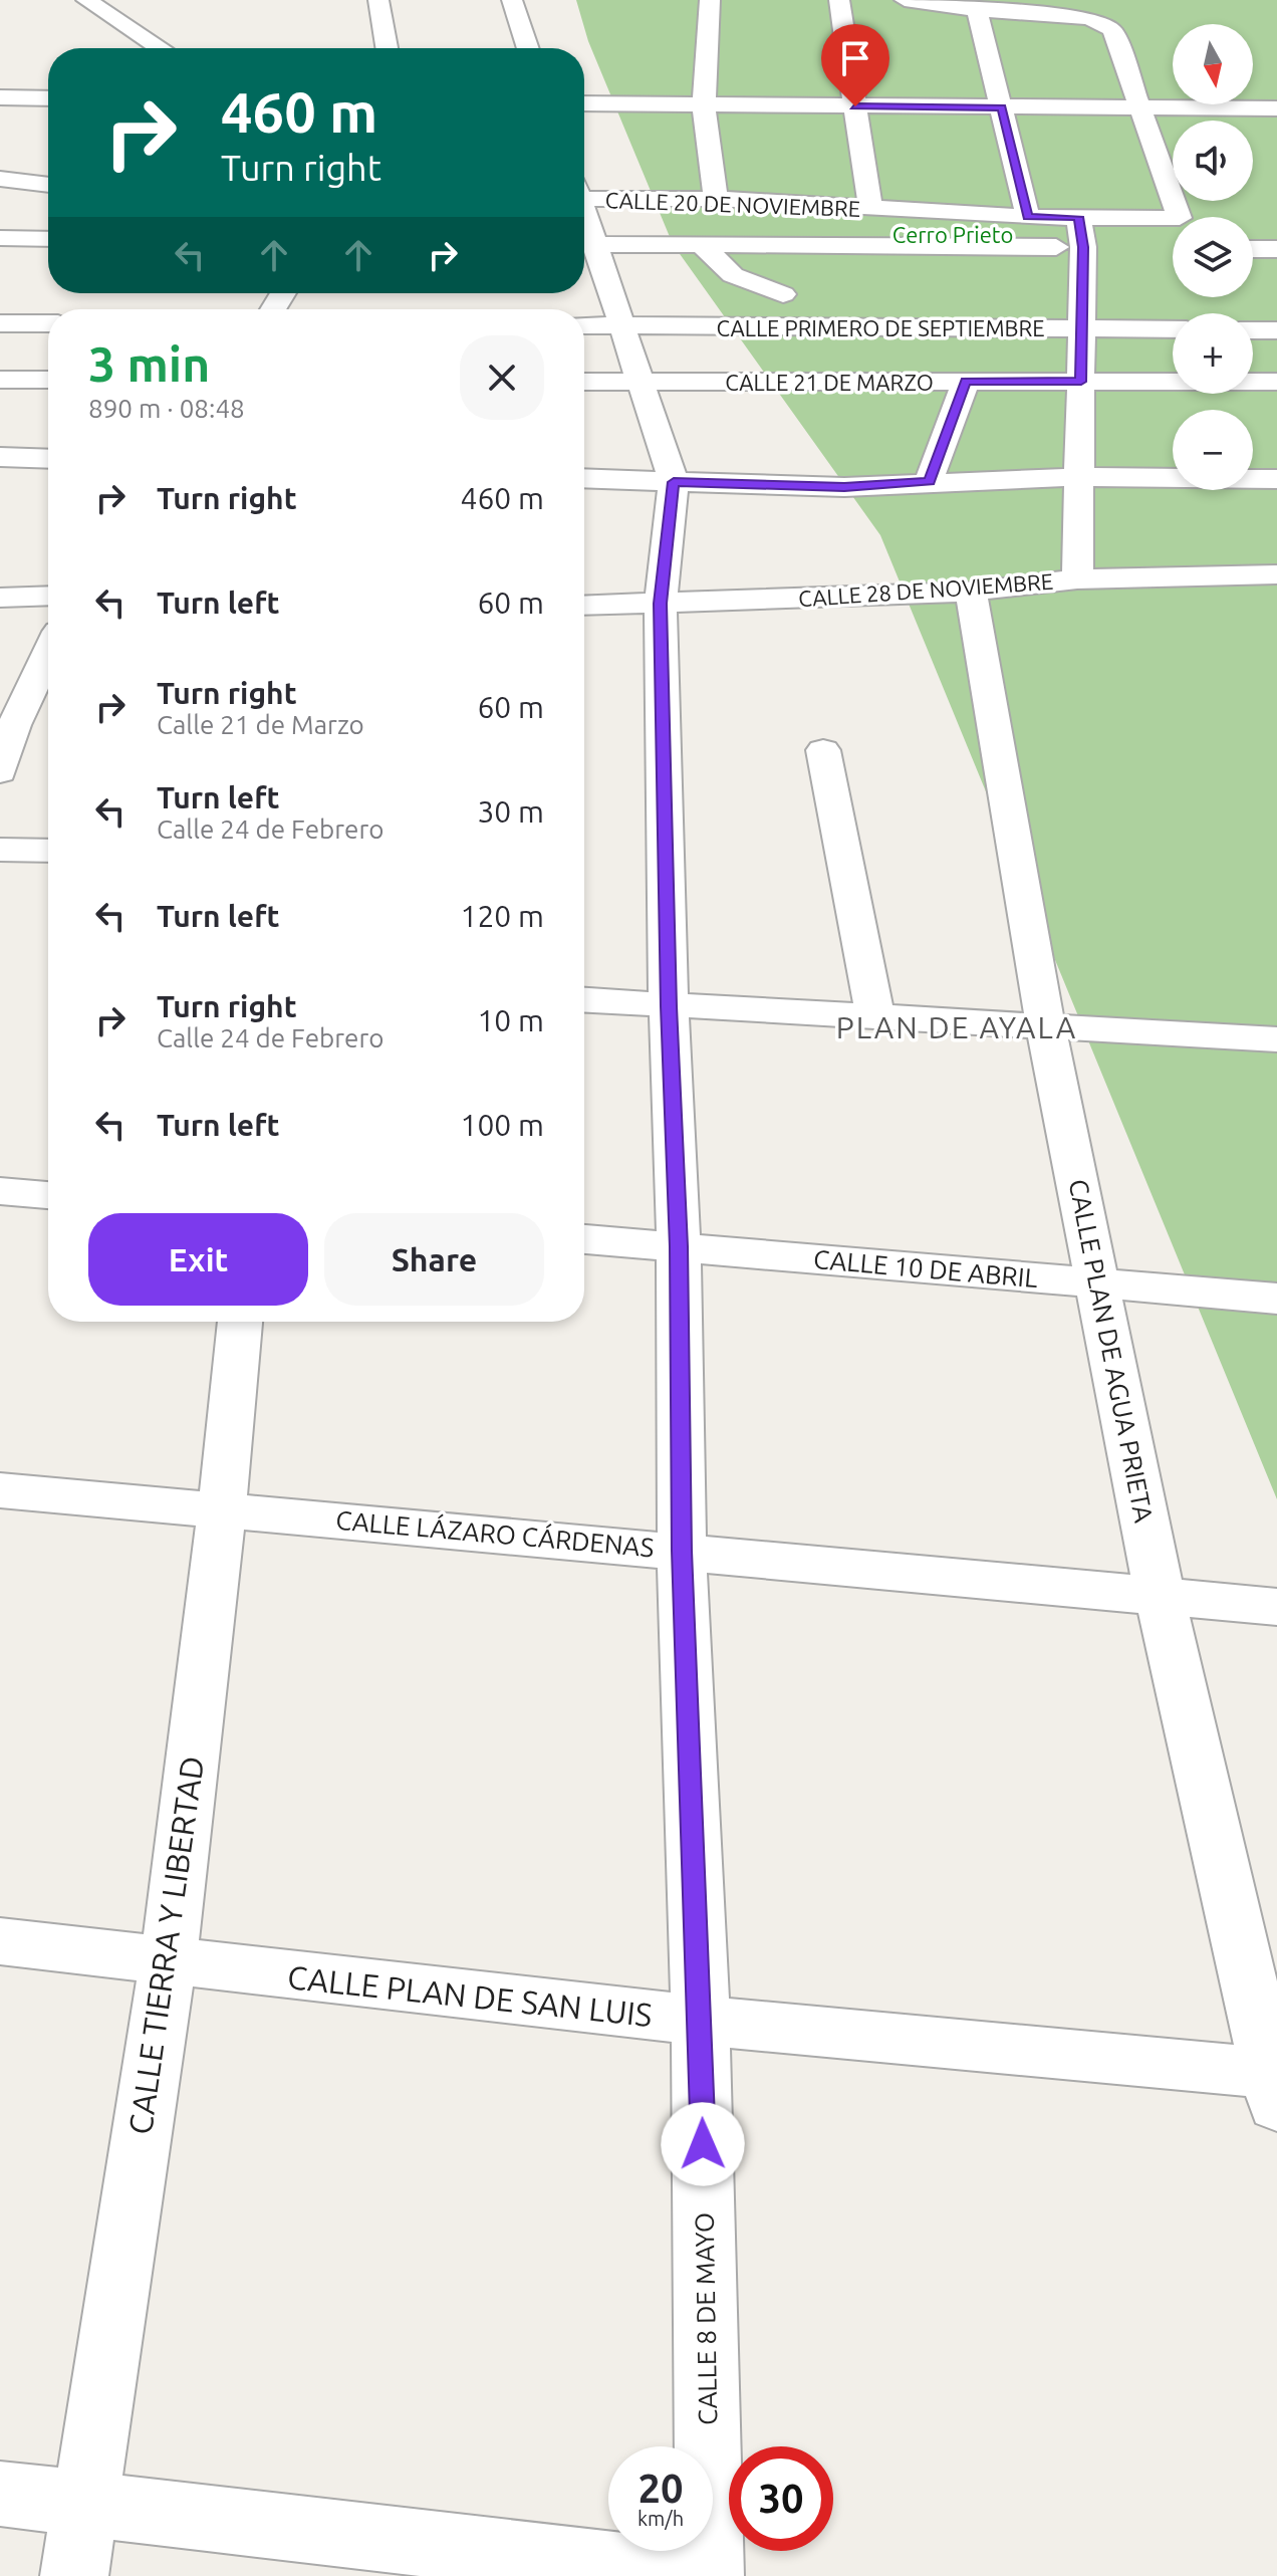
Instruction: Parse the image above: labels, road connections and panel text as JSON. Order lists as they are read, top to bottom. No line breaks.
{"streets":{"street":["CALLE 20 DE NOVIEMBRE","CALLE PRIMERO DE SEPTIEMBRE","CALLE 21 DE MARZO","CALLE 28 DE NOVIEMBRE","CALLE 10 DE ABRIL","CALLE PLAN DE AGUA PRIETA","CALLE LÁZARO CÁRDENAS","CALLE TIERRA Y LIBERTAD","CALLE PLAN DE SAN LUIS","CALLE 8 DE MAYO"]},"crossings":[["CALLE PRIMERO DE SEPTIEMBRE","CALLE 8 DE MAYO"],["CALLE 21 DE MARZO","CALLE 8 DE MAYO"],["CALLE 28 DE NOVIEMBRE","CALLE PLAN DE AGUA PRIETA"],["CALLE 28 DE NOVIEMBRE","CALLE 8 DE MAYO"],["CALLE 10 DE ABRIL","CALLE PLAN DE AGUA PRIETA"],["CALLE 10 DE ABRIL","CALLE 8 DE MAYO"],["CALLE PLAN DE AGUA PRIETA","CALLE LÁZARO CÁRDENAS"],["CALLE PLAN DE AGUA PRIETA","CALLE PLAN DE SAN LUIS"],["CALLE LÁZARO CÁRDENAS","CALLE TIERRA Y LIBERTAD"],["CALLE LÁZARO CÁRDENAS","CALLE 8 DE MAYO"],["CALLE TIERRA Y LIBERTAD","CALLE PLAN DE SAN LUIS"],["CALLE PLAN DE SAN LUIS","CALLE 8 DE MAYO"]],"districts":["PLAN DE AYALA"],"parks":["Cerro Prieto"],"north":"bottom","page":{"map_buttons":["+","−"],"turn":["460 m","Turn right"],"heading":["3 min","890 m · 08:48"],"list":[{"name":"Turn right","value":"460 m"},{"name":"Turn left","value":"60 m"},{"name":"Turn right","note":"Calle 21 de Marzo","value":"60 m"},{"name":"Turn left","note":"Calle 24 de Febrero","value":"30 m"},{"name":"Turn left","value":"120 m"},{"name":"Turn right","note":"Calle 24 de Febrero","value":"10 m"},{"name":"Turn left","value":"100 m"}],"buttons":["Exit","Share"],"speed":"20 km/h","limit":"30"}}
